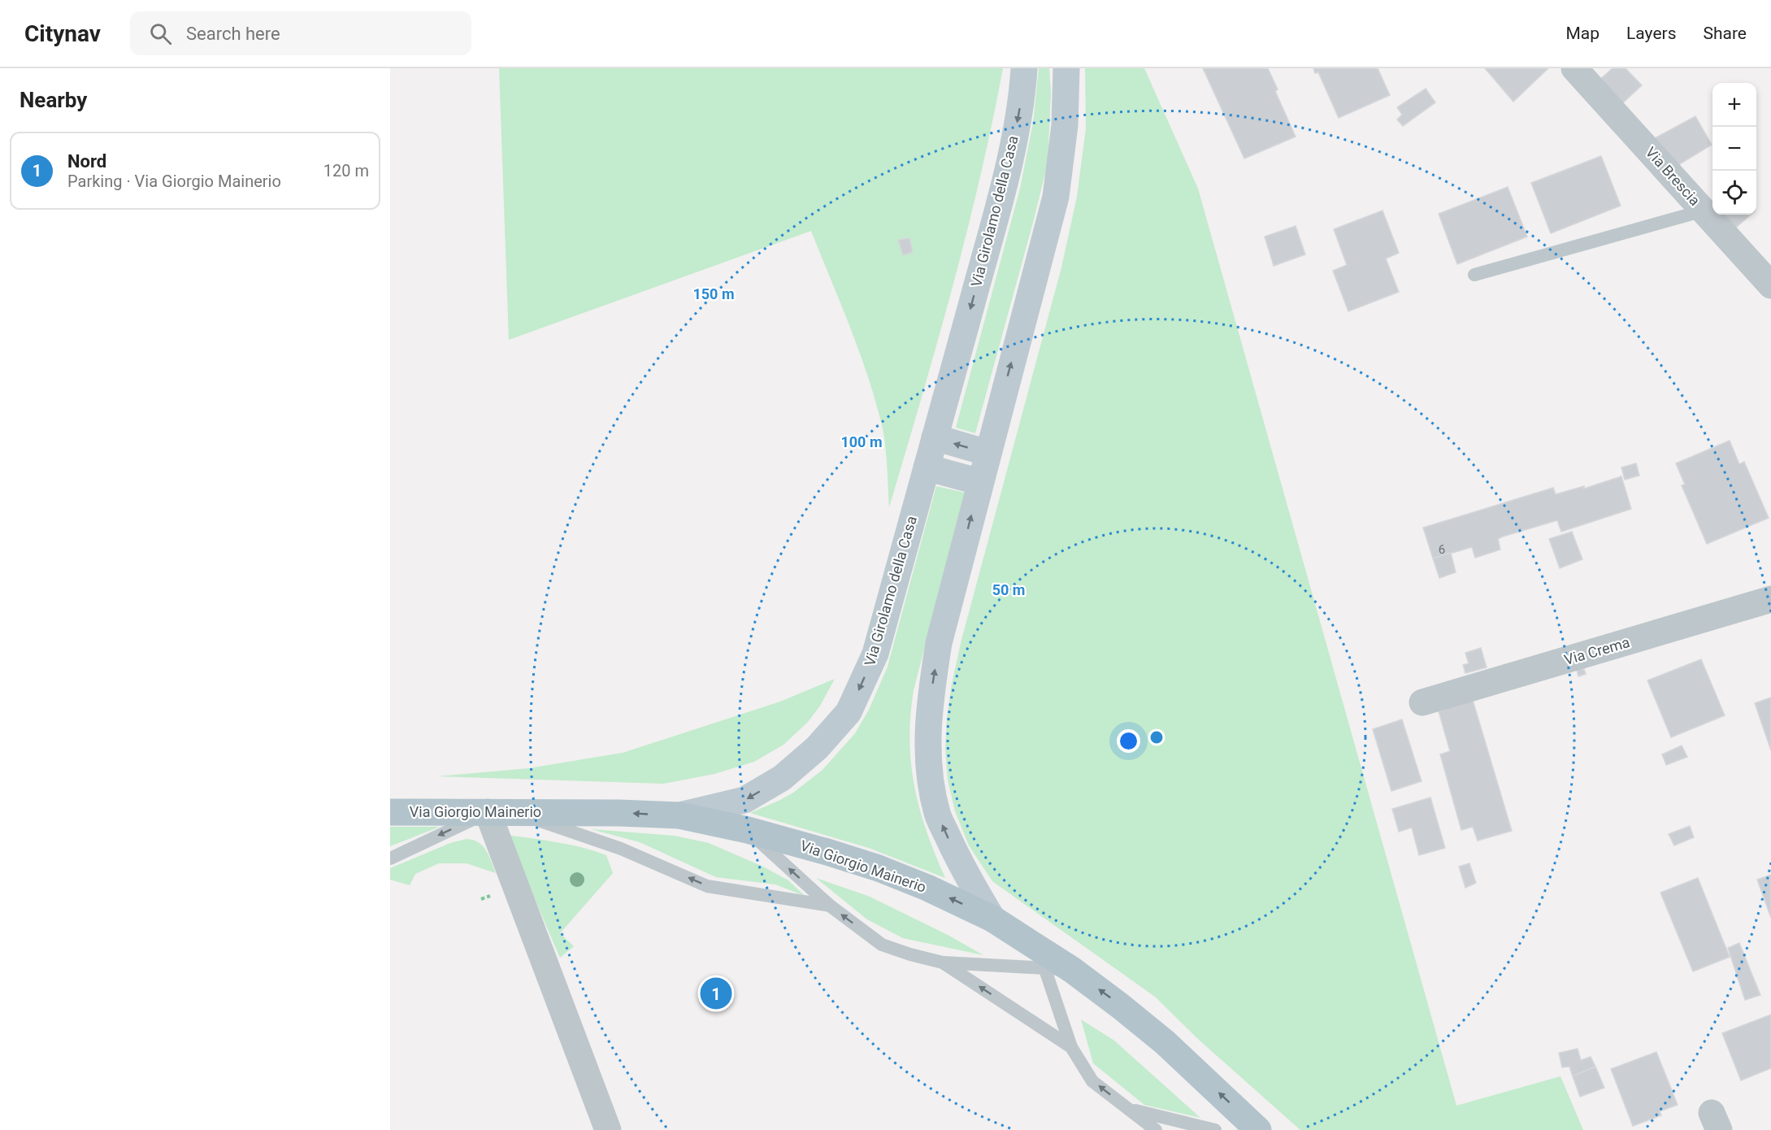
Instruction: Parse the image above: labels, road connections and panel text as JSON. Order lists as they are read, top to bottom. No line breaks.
{"streets":{"main road":["Via Girolamo della Casa","Via Giorgio Mainerio"],"street":["Via Brescia","Via Crema"]},"crossings":[["Via Girolamo della Casa","Via Giorgio Mainerio"]],"one_way":["Via Giorgio Mainerio"],"house_numbers":["6"],"page":{"header":"Citynav","search":"Search here","nav":["Map","Layers","Share"],"heading":"Nearby","map_buttons":["+","−"],"list":[{"mark":"1","name":"Nord","note":"Parking · Via Giorgio Mainerio","value":"120 m"}],"pins":"1"},"rings":["150 m","100 m","50 m"]}
